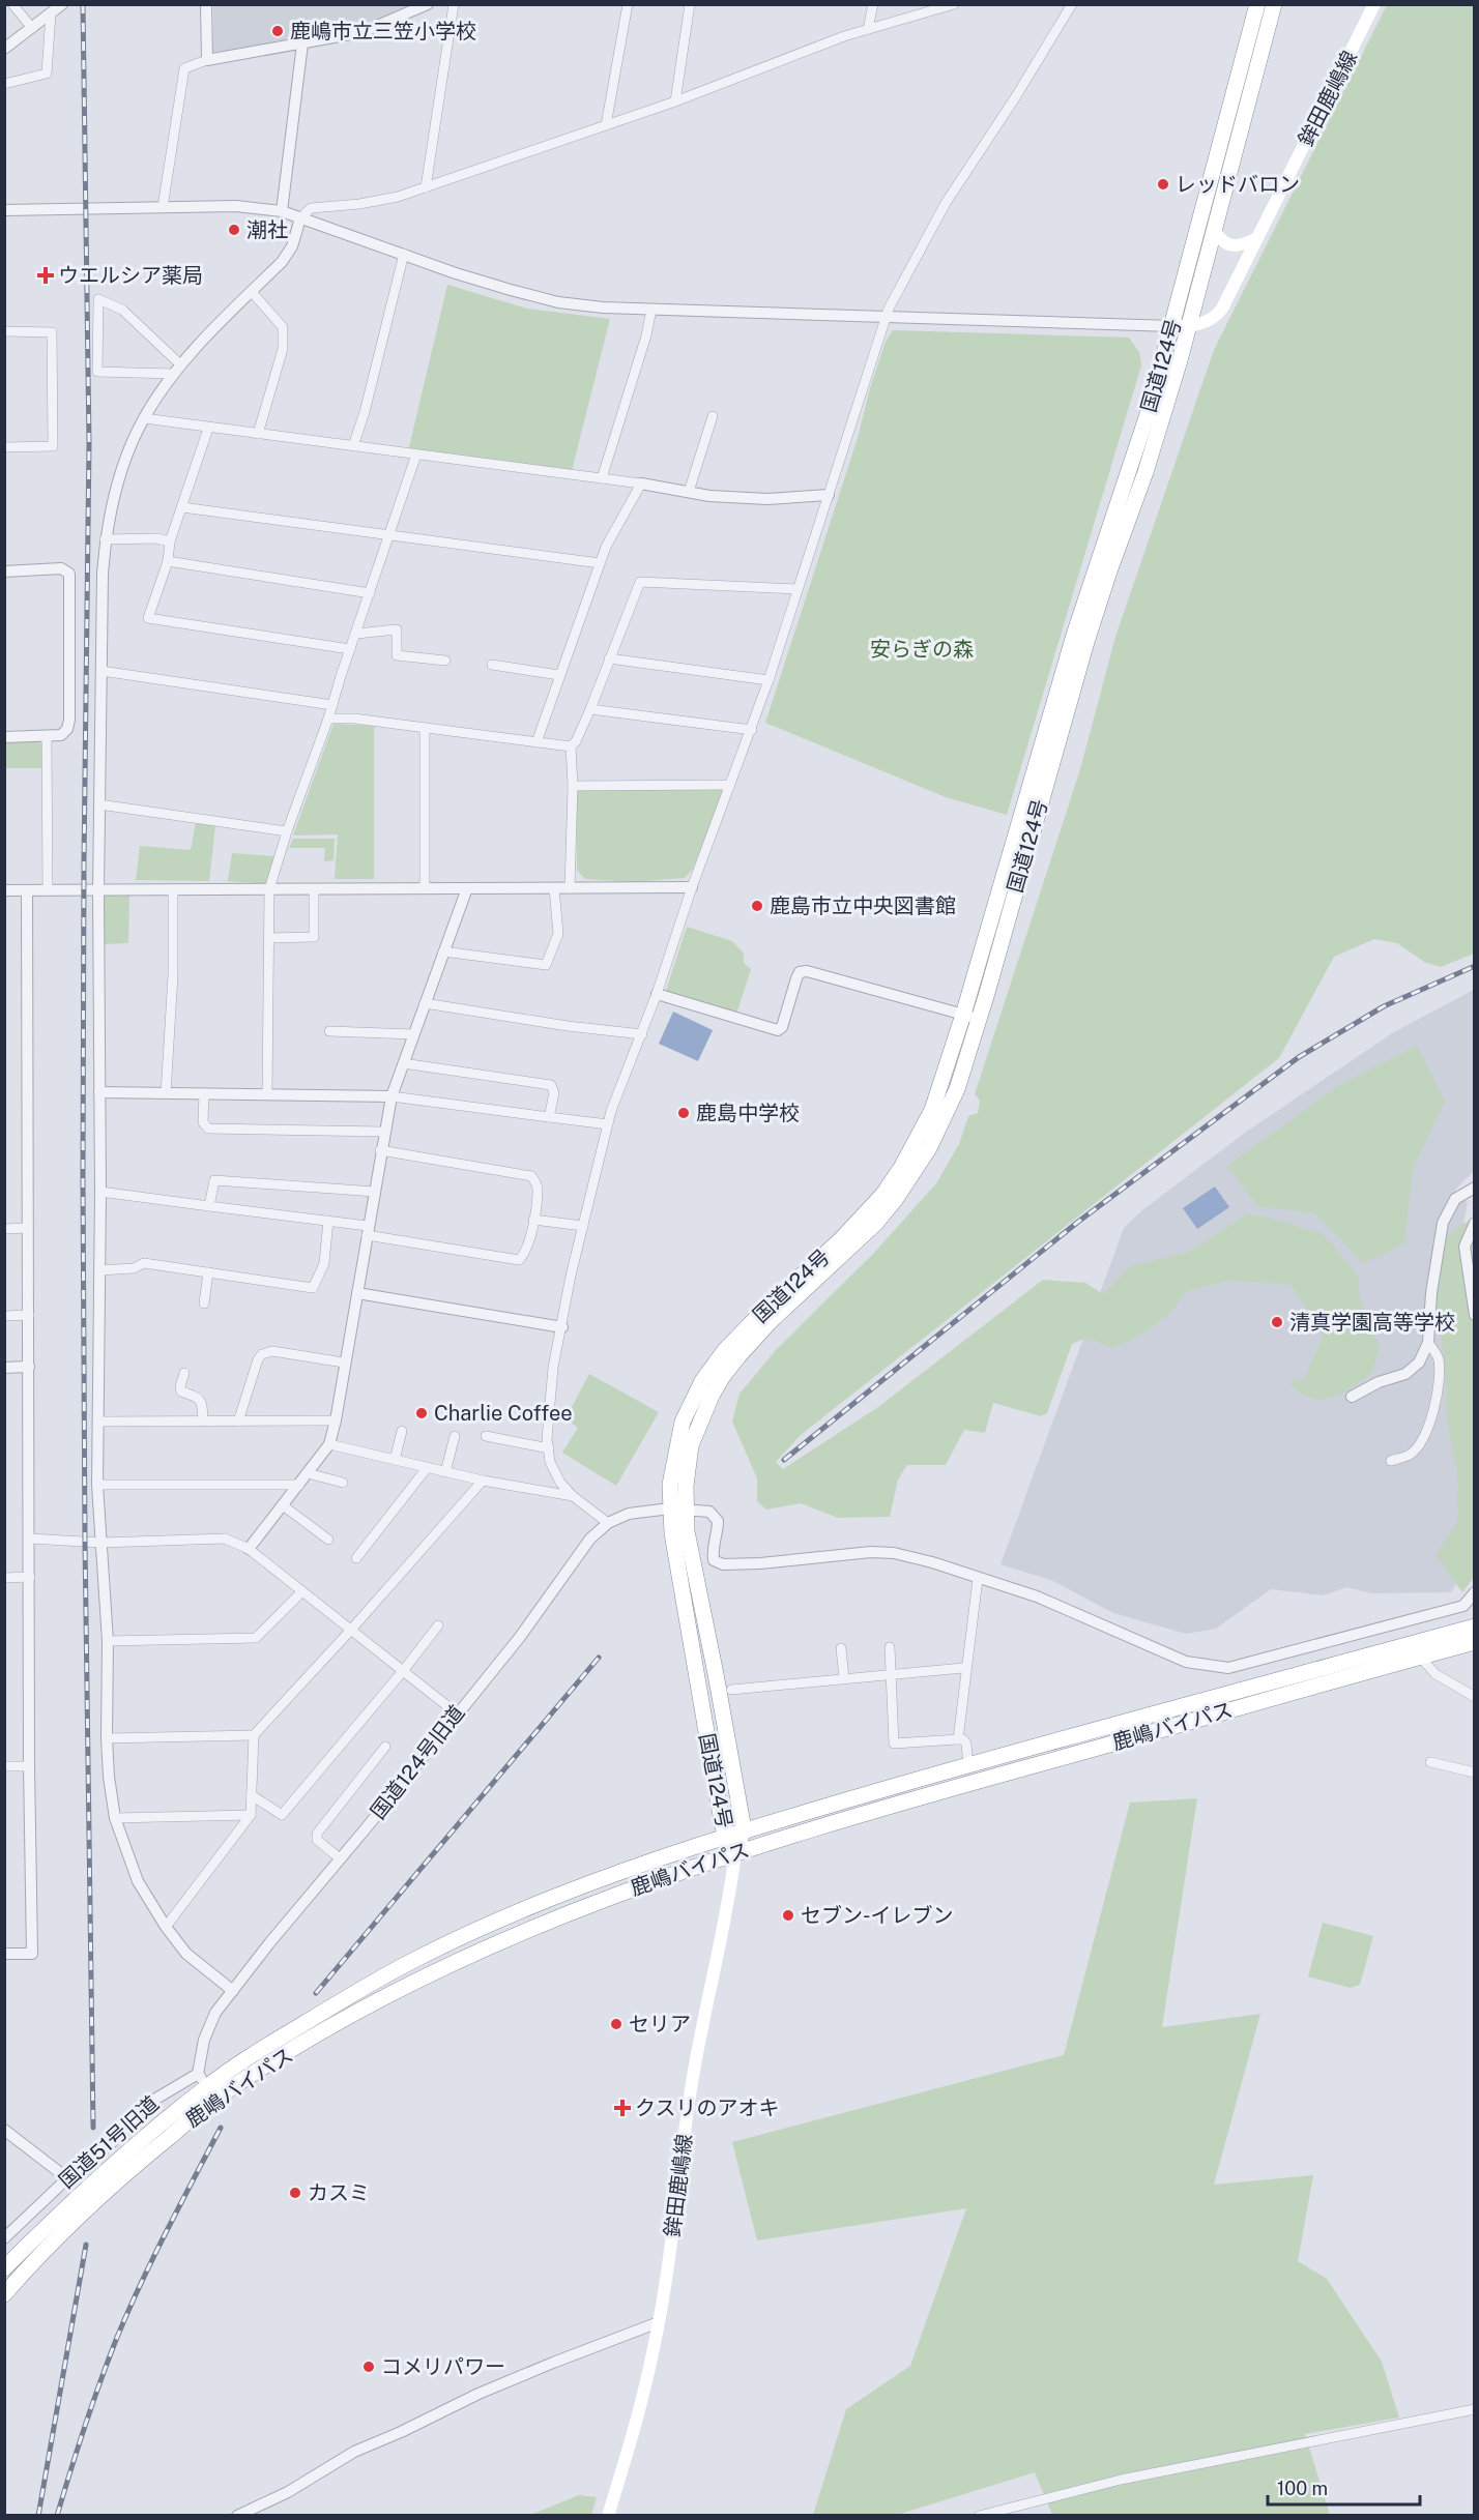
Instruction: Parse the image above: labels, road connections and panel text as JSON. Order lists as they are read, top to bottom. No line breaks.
{"streets":{"highway":["国道124号","鹿嶋バイパス"],"main road":["鉾田鹿嶋線"],"street":["国道124号旧道","国道51号旧道"]},"crossings":[["鉾田鹿嶋線","国道124号"],["鉾田鹿嶋線","鹿嶋バイパス"],["国道124号","鹿嶋バイパス"],["国道124号","国道124号旧道"],["鹿嶋バイパス","国道124号旧道"],["鹿嶋バイパス","国道51号旧道"],["国道124号旧道","国道51号旧道"]],"parks":["安らぎの森"],"places":{"other":["鹿嶋市立三笠小学校","レッドバロン","潮社","鹿島市立中央図書館","鹿島中学校","清真学園高等学校","Charlie Coffee","セブン-イレブン","セリア","カスミ","コメリパワー"],"health":["ウエルシア薬局","クスリのアオキ"]},"scale_bar":"100 m"}
